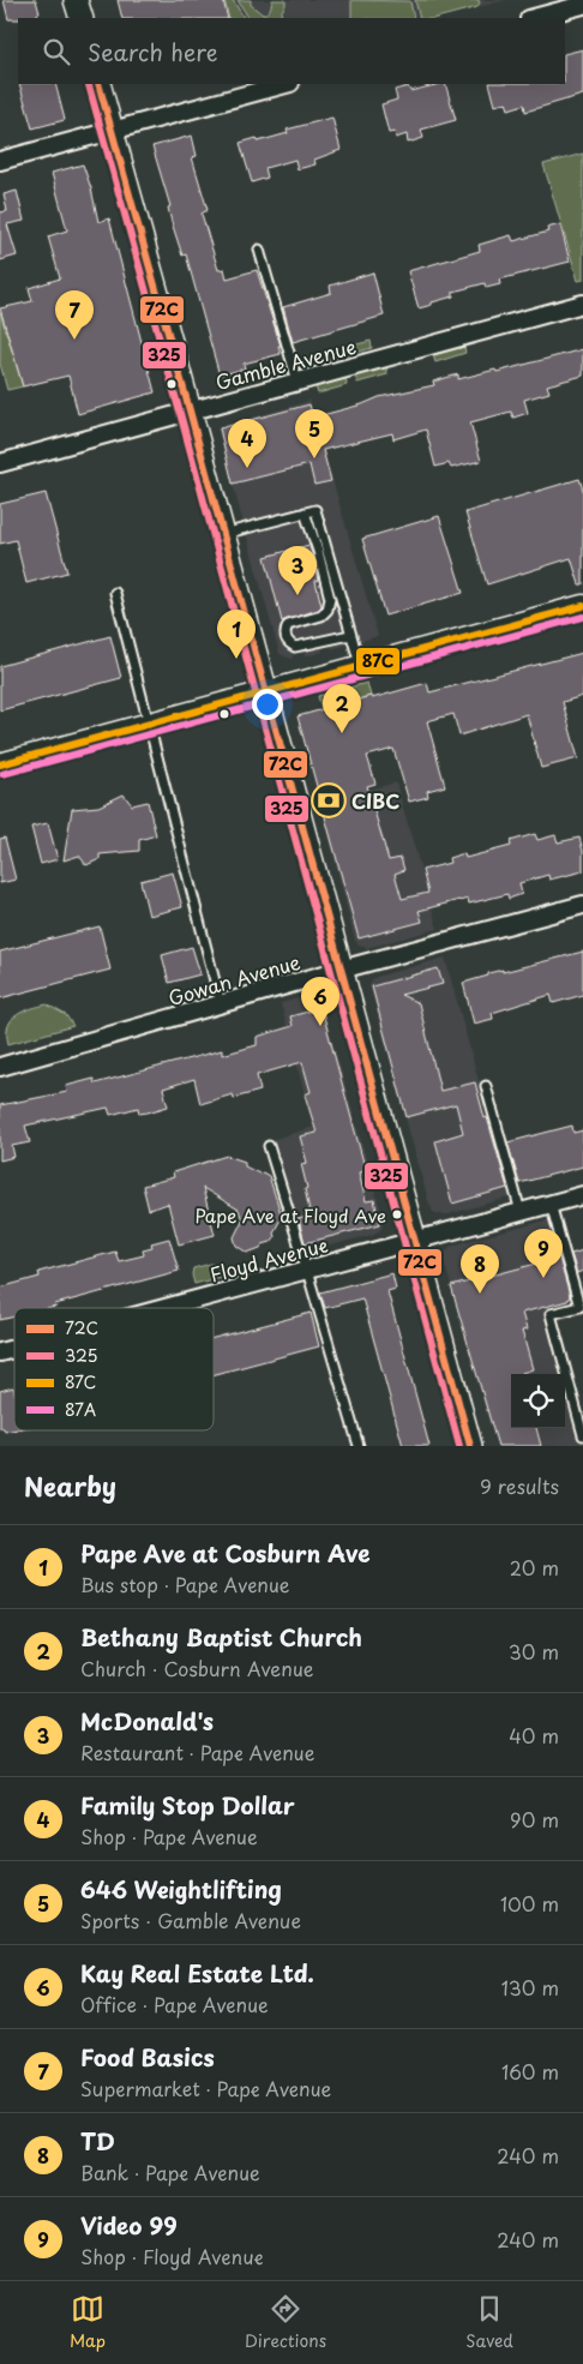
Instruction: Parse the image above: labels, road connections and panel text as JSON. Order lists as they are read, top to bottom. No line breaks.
{"streets":{"street":["Gamble Avenue","Gowan Avenue","Floyd Avenue"]},"places":{"bank":["CIBC"],"other":["Pape Ave at Floyd Ave"]},"lines":["transit line 72C","transit line 325","transit line 87C","transit line 87A"],"legend":["72C","325","87C","87A"],"page":{"search":"Search here","pins":["7","5","4","3","1","2","6","9","8"],"heading":["Nearby","9 results"],"list":[{"mark":"1","name":"Pape Ave at Cosburn Ave","note":"Bus stop · Pape Avenue","value":"20 m"},{"mark":"2","name":"Bethany Baptist Church","note":"Church · Cosburn Avenue","value":"30 m"},{"mark":"3","name":"McDonald's","note":"Restaurant · Pape Avenue","value":"40 m"},{"mark":"4","name":"Family Stop Dollar","note":"Shop · Pape Avenue","value":"90 m"},{"mark":"5","name":"646 Weightlifting","note":"Sports · Gamble Avenue","value":"100 m"},{"mark":"6","name":"Kay Real Estate Ltd.","note":"Office · Pape Avenue","value":"130 m"},{"mark":"7","name":"Food Basics","note":"Supermarket · Pape Avenue","value":"160 m"},{"mark":"8","name":"TD","note":"Bank · Pape Avenue","value":"240 m"},{"mark":"9","name":"Video 99","note":"Shop · Floyd Avenue","value":"240 m"}],"nav":["Map","Directions","Saved"]}}
